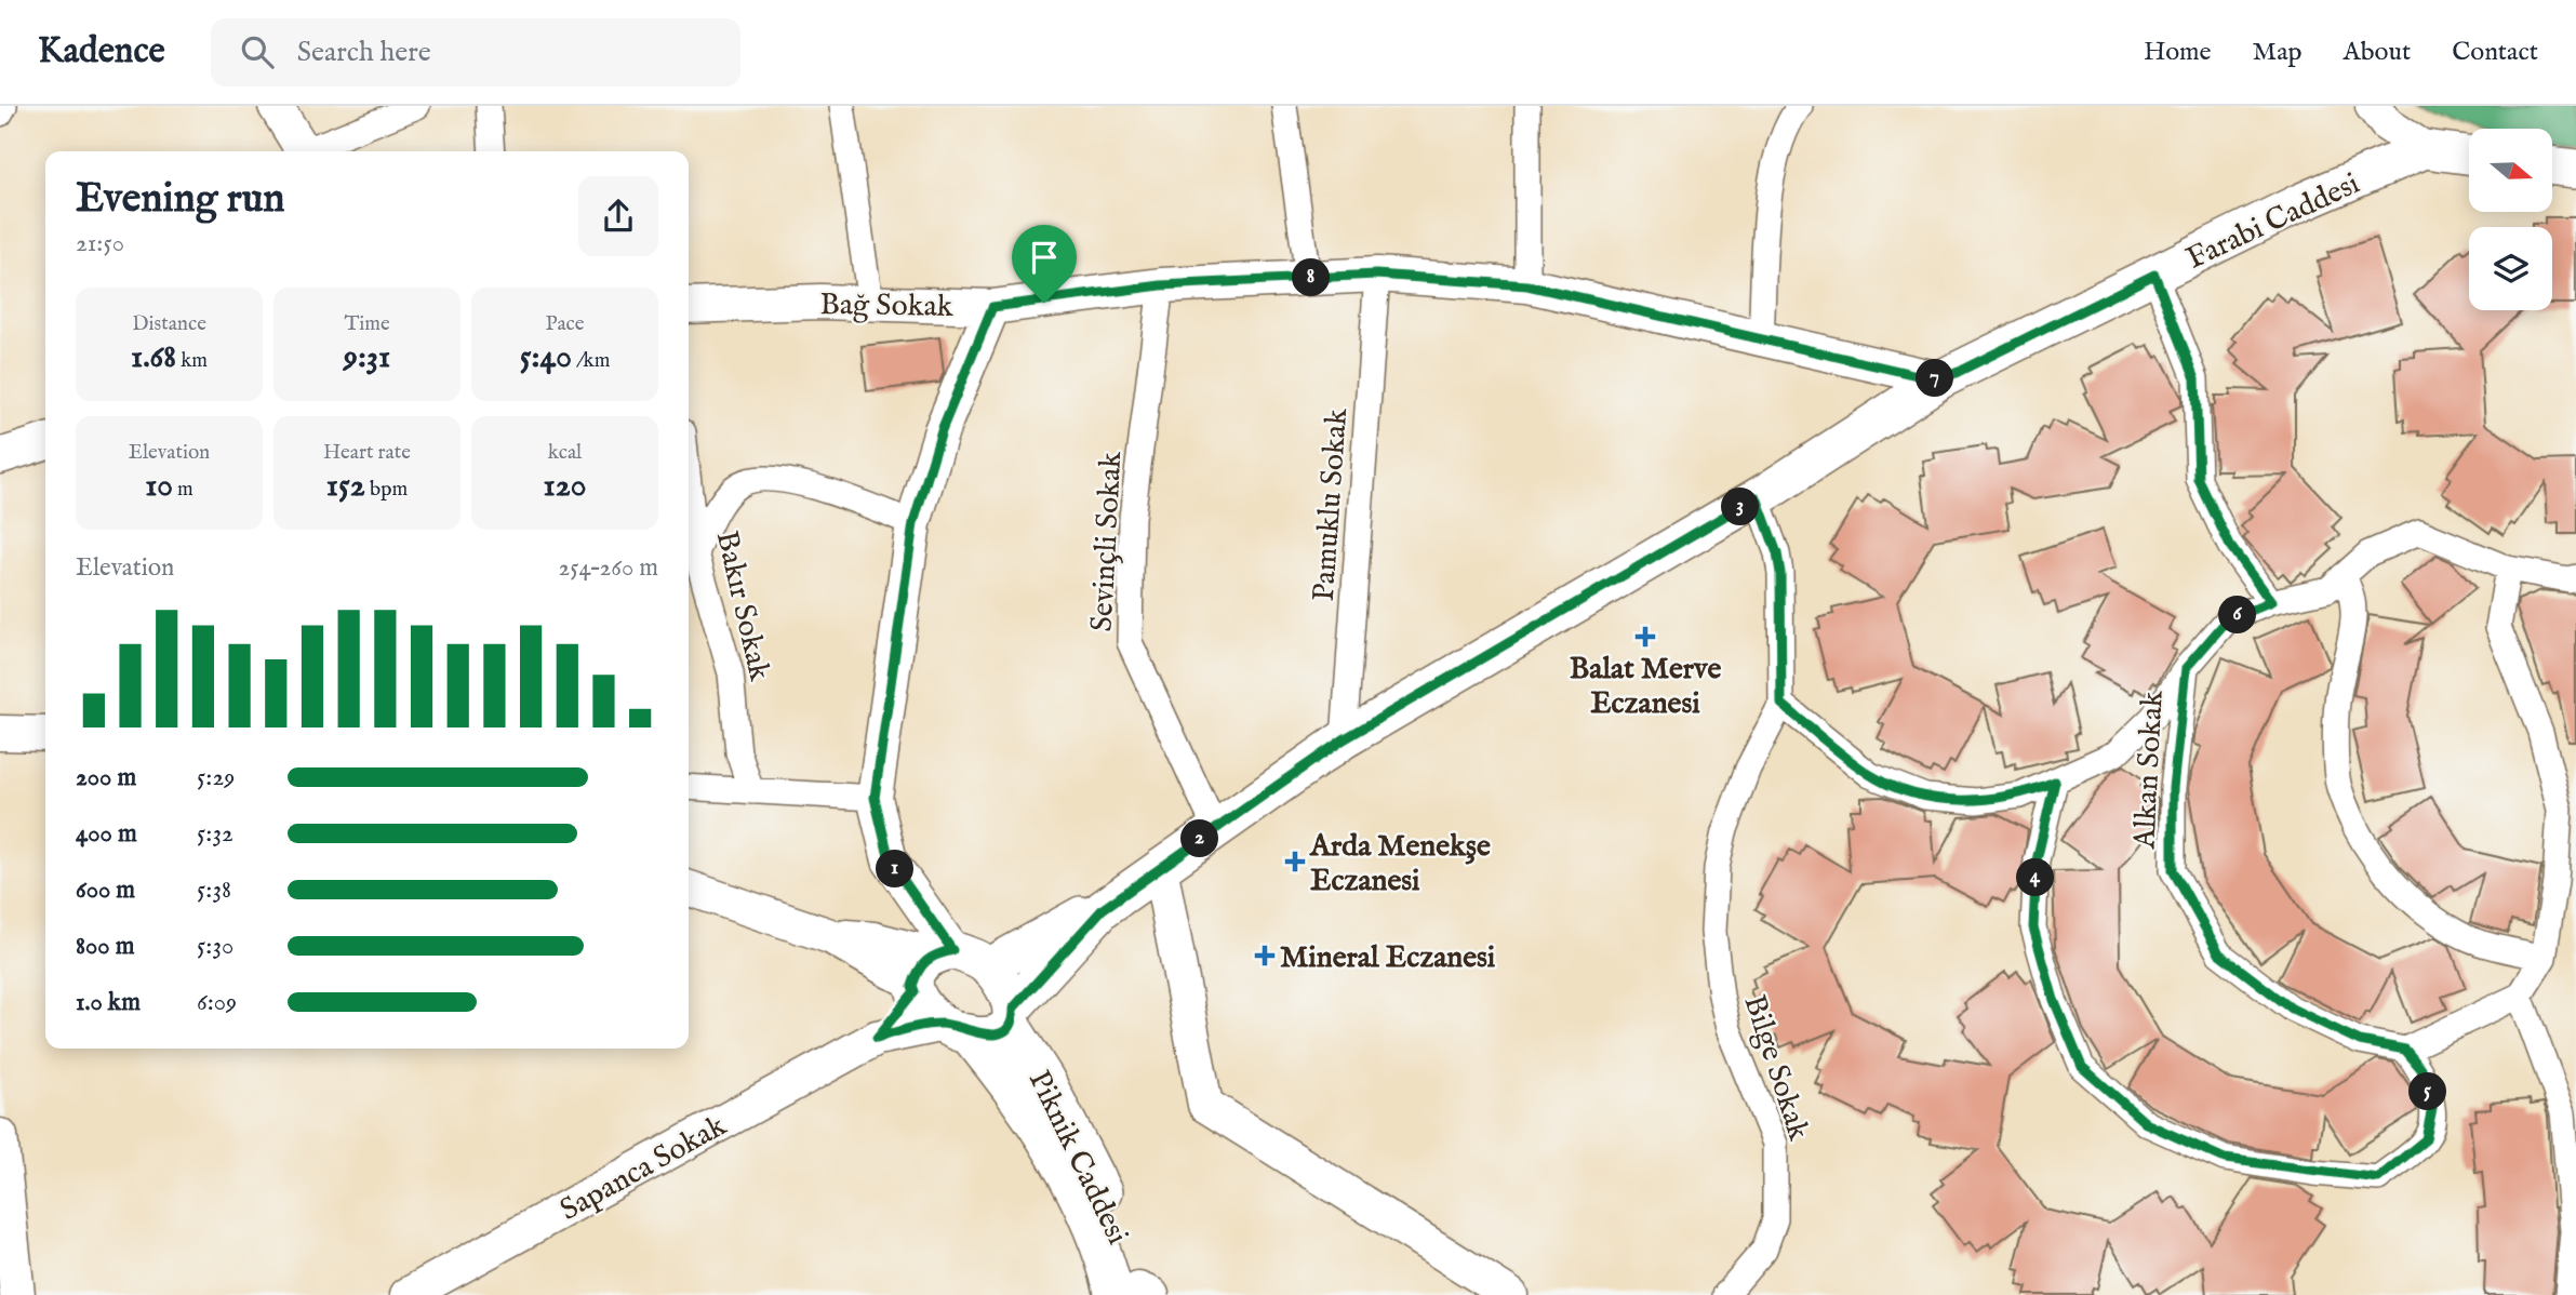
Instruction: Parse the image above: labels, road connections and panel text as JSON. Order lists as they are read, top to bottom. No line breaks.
{"streets":{"main road":["Farabi Caddesi","Piknik Caddesi"],"street":["Bağ Sokak","Pamuklu Sokak","Sevinçli Sokak","Bakır Sokak","Alkan Sokak","Bilge Sokak","Sapanca Sokak"]},"crossings":[["Farabi Caddesi","Bağ Sokak"],["Farabi Caddesi","Pamuklu Sokak"],["Farabi Caddesi","Sevinçli Sokak"],["Farabi Caddesi","Bilge Sokak"],["Bağ Sokak","Pamuklu Sokak"],["Bağ Sokak","Sevinçli Sokak"],["Piknik Caddesi","Sapanca Sokak"]],"places":{"health":["Balat Merve Eczanesi","Arda Menekşe Eczanesi","Mineral Eczanesi"]},"north":"right","page":{"header":"Kadence","search":"Search here","nav":["Home","Map","About","Contact"],"heading":["Evening run","21:50"],"pins":["8","7","3","6","2","1","4","5"],"stats":[["Distance","1.68 km"],["Time","9:31"],["Pace","5:40 /km"],["Elevation","10 m"],["Heart rate","152 bpm"],["kcal","120"]],"chart":["Elevation","254–260 m"],"list":[{"name":"200 m","note":"5:29"},{"name":"400 m","note":"5:32"},{"name":"600 m","note":"5:38"},{"name":"800 m","note":"5:30"},{"name":"1.0 km","note":"6:09"}]}}
